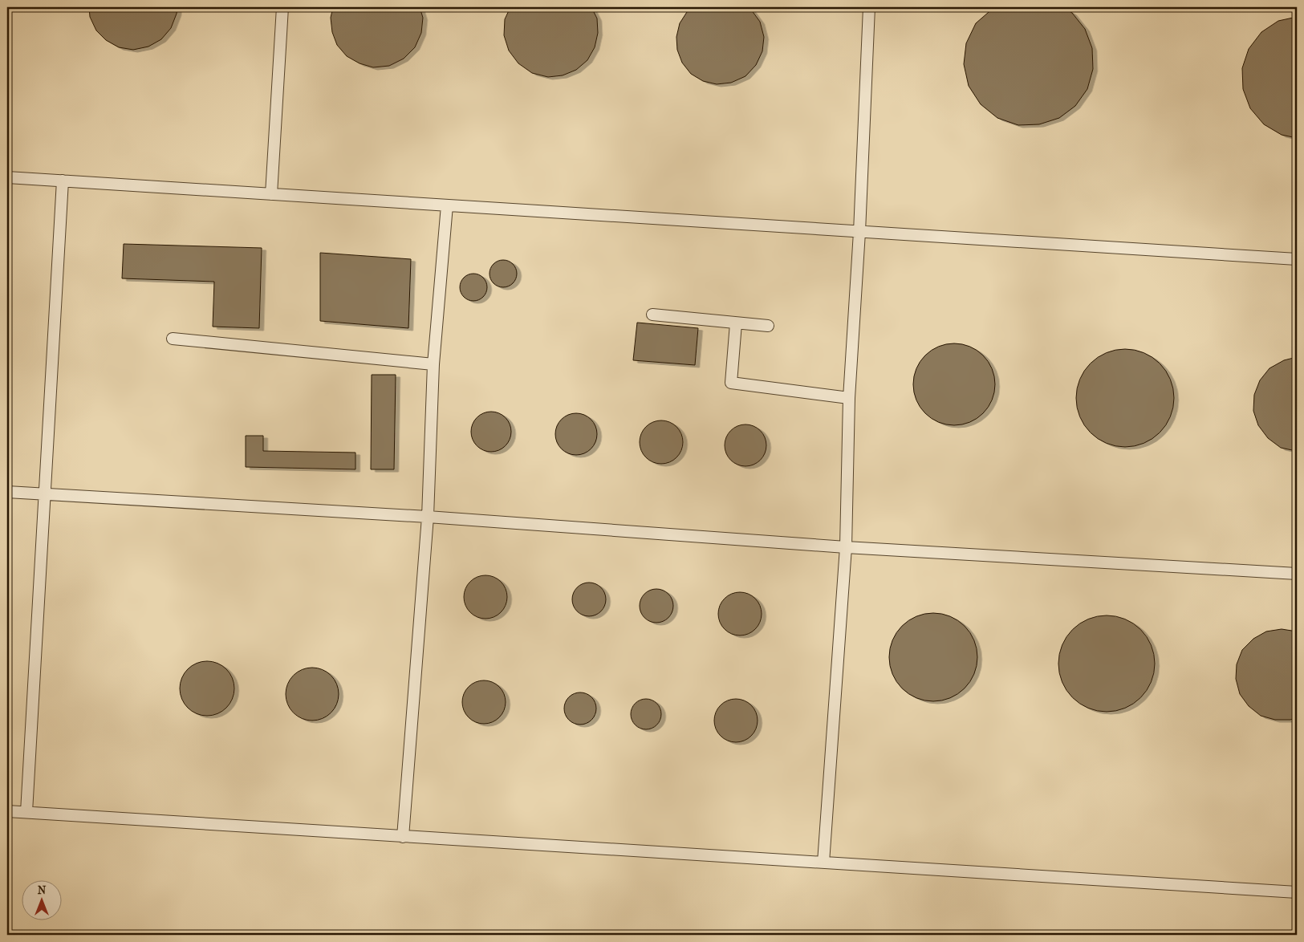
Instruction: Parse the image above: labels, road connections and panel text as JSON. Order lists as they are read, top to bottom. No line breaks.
{"north":"top"}
